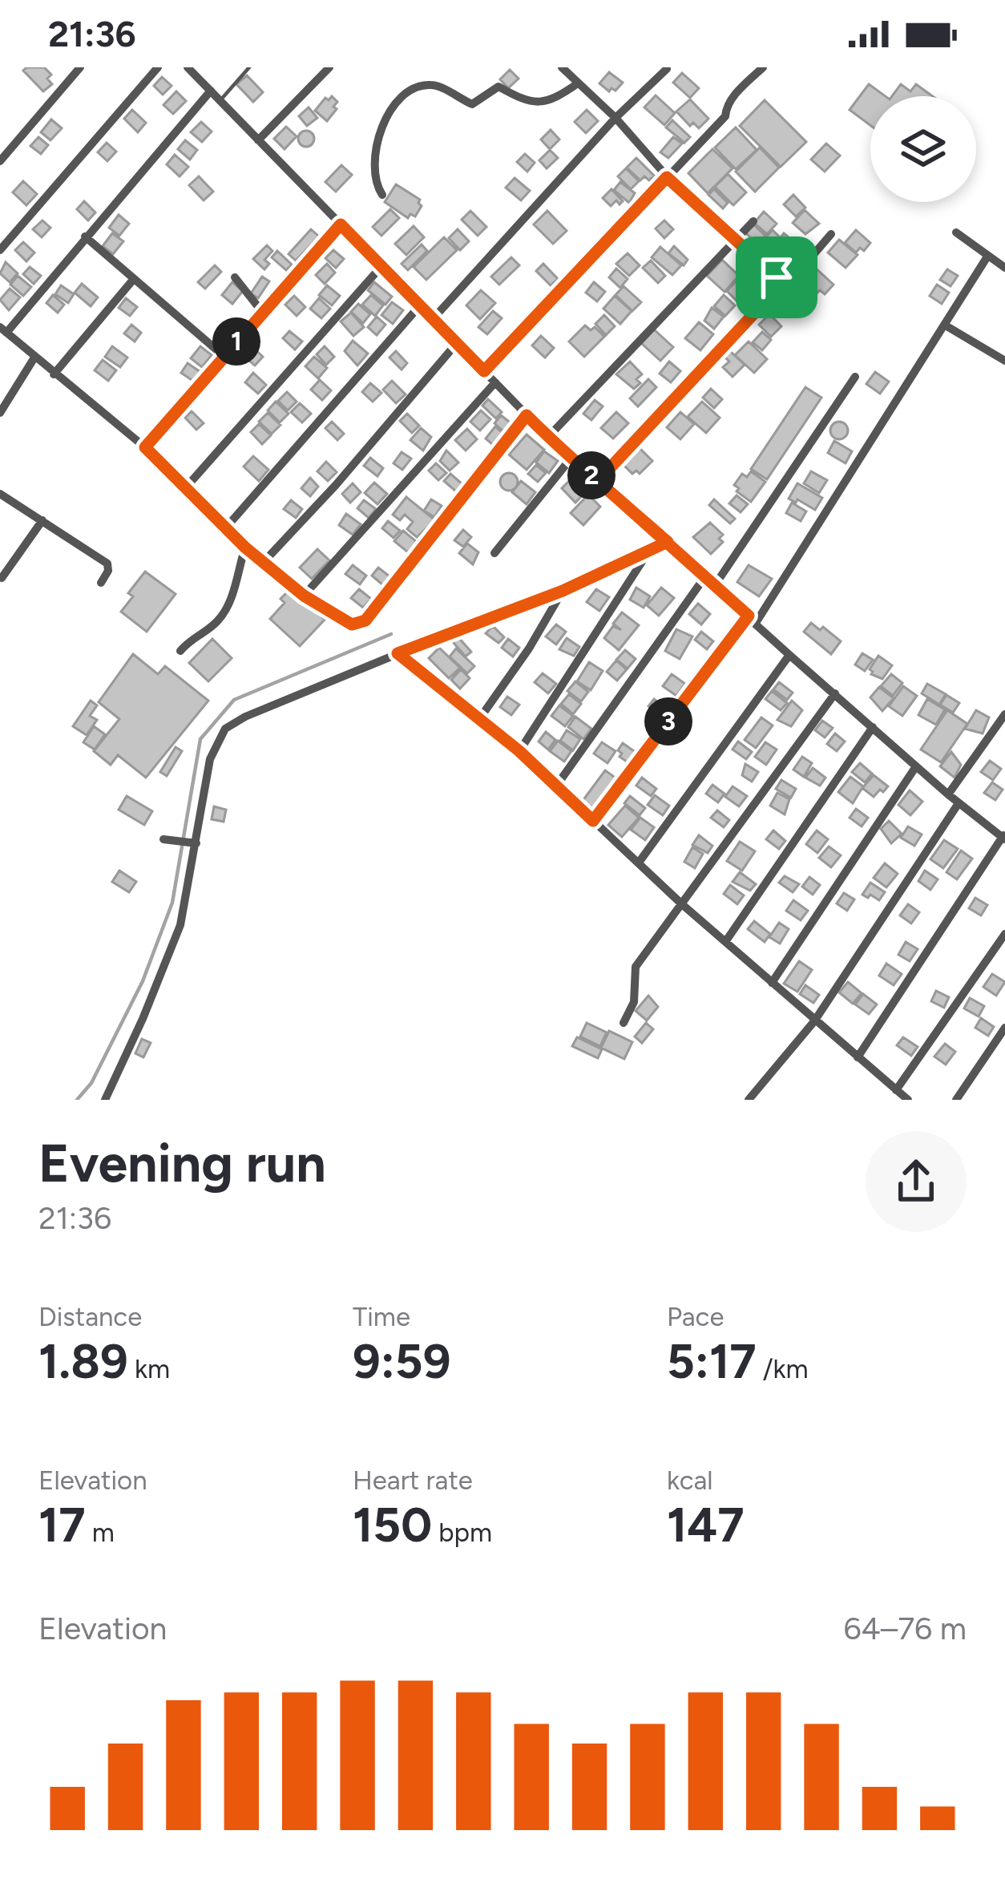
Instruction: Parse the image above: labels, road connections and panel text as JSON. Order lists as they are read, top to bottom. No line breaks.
{"page":{"status":"21:36","pins":["1","2","3"],"heading":["Evening run","21:36"],"stats":[["Distance","1.89 km"],["Time","9:59"],["Pace","5:17 /km"],["Elevation","17 m"],["Heart rate","150 bpm"],["kcal","147"]],"chart":["Elevation","64–76 m"]}}
